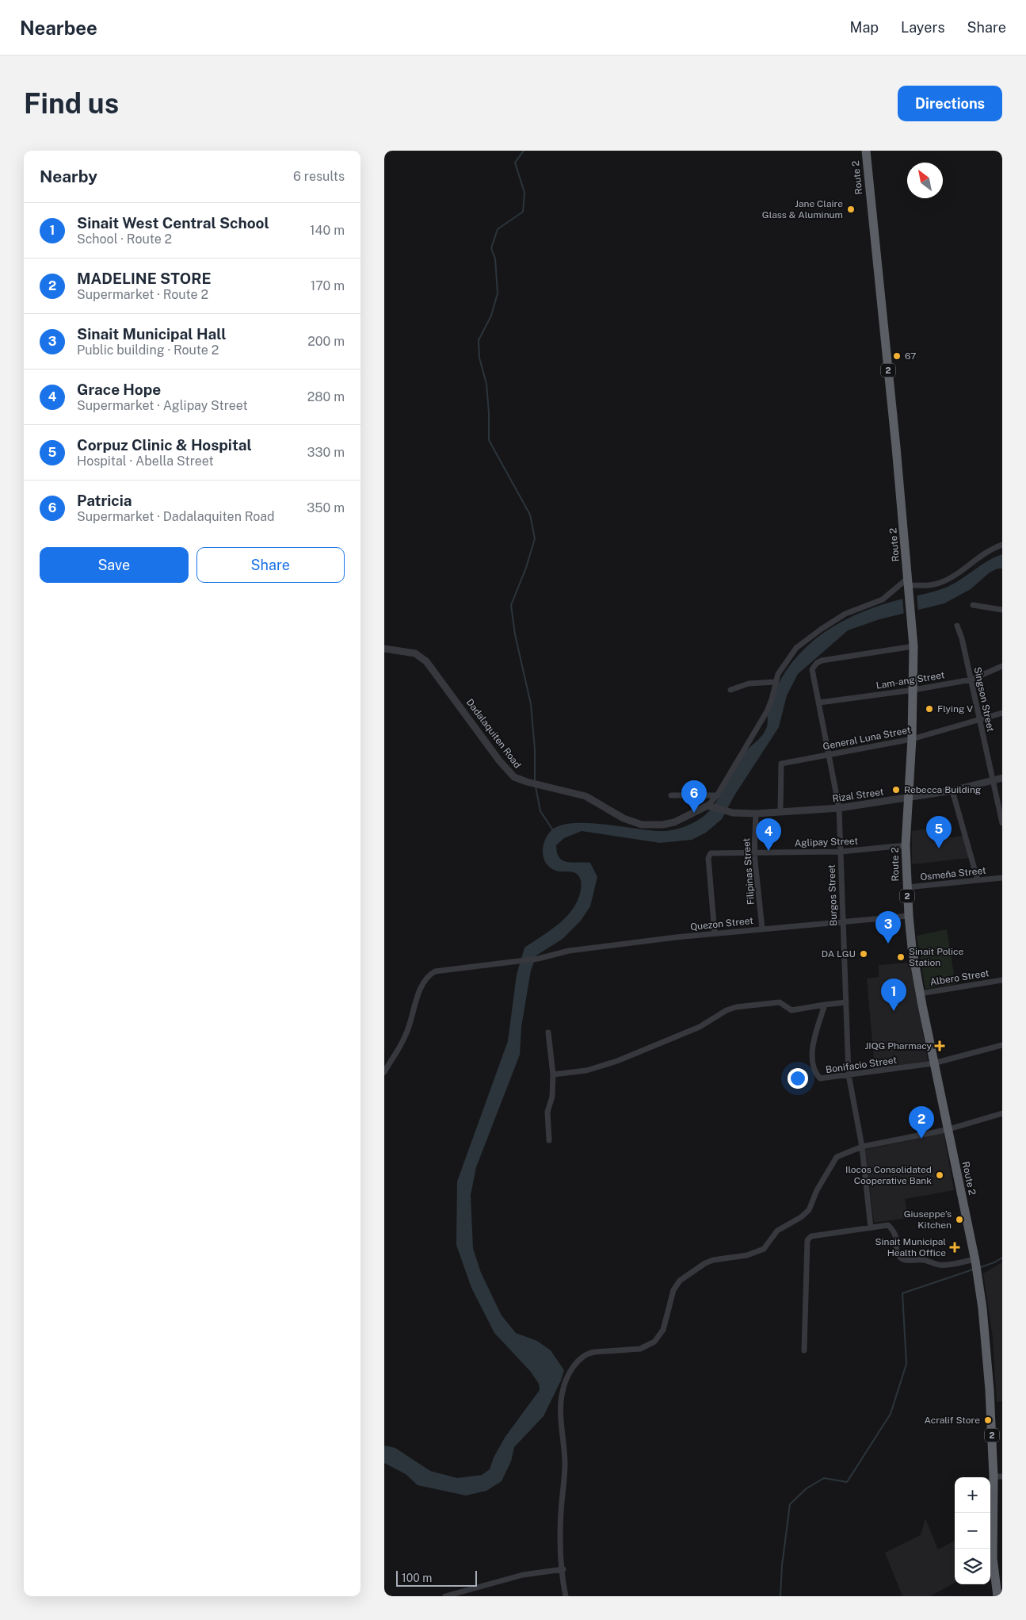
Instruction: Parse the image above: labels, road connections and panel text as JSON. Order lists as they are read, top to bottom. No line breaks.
{"streets":{"highway":["Route 2","2"],"street":["Lam-ang Street","Singson Street","Dadalaquiten Road","General Luna Street","Rizal Street","Aglipay Street","Filipinas Street","Osmeña Street","Burgos Street","Quezon Street","Albero Street","Bonifacio Street"]},"crossings":[["Route 2","Lam-ang Street"],["Route 2","General Luna Street"],["Route 2","Rizal Street"],["Route 2","Aglipay Street"],["Route 2","Osmeña Street"],["Route 2","Burgos Street"],["Route 2","Quezon Street"],["Route 2","Albero Street"],["Route 2","Bonifacio Street"],["Lam-ang Street","Singson Street"],["Lam-ang Street","Burgos Street"],["Singson Street","General Luna Street"],["Singson Street","Rizal Street"],["Dadalaquiten Road","Rizal Street"],["General Luna Street","Rizal Street"],["General Luna Street","Burgos Street"],["Rizal Street","Filipinas Street"],["Rizal Street","Burgos Street"],["Aglipay Street","Filipinas Street"],["Aglipay Street","Burgos Street"],["Aglipay Street","Quezon Street"],["Filipinas Street","Quezon Street"],["Burgos Street","Quezon Street"],["Burgos Street","Bonifacio Street"]],"places":{"other":["Jane Claire Glass & Aluminum","67","Flying V","Rebecca Building","DA LGU","Sinait Police Station","Ilocos Consolidated Cooperative Bank","Giuseppe’s Kitchen","Acralif Store"],"health":["JIQG Pharmacy","Sinait Municipal Health Office"]},"scale_bar":"100 m","north":"top left","page":{"header":"Nearbee","nav":["Map","Layers","Share"],"buttons":["Directions",["Save","Share"]],"title":"Find us","heading":["Nearby","6 results"],"list":[{"mark":"1","name":"Sinait West Central School","note":"School · Route 2","value":"140 m"},{"mark":"2","name":"MADELINE STORE","note":"Supermarket · Route 2","value":"170 m"},{"mark":"3","name":"Sinait Municipal Hall","note":"Public building · Route 2","value":"200 m"},{"mark":"4","name":"Grace Hope","note":"Supermarket · Aglipay Street","value":"280 m"},{"mark":"5","name":"Corpuz Clinic & Hospital","note":"Hospital · Abella Street","value":"330 m"},{"mark":"6","name":"Patricia","note":"Supermarket · Dadalaquiten Road","value":"350 m"}],"pins":["6","5","4","3","1","2"],"map_buttons":["+","−"],"scale":"100 m"}}
